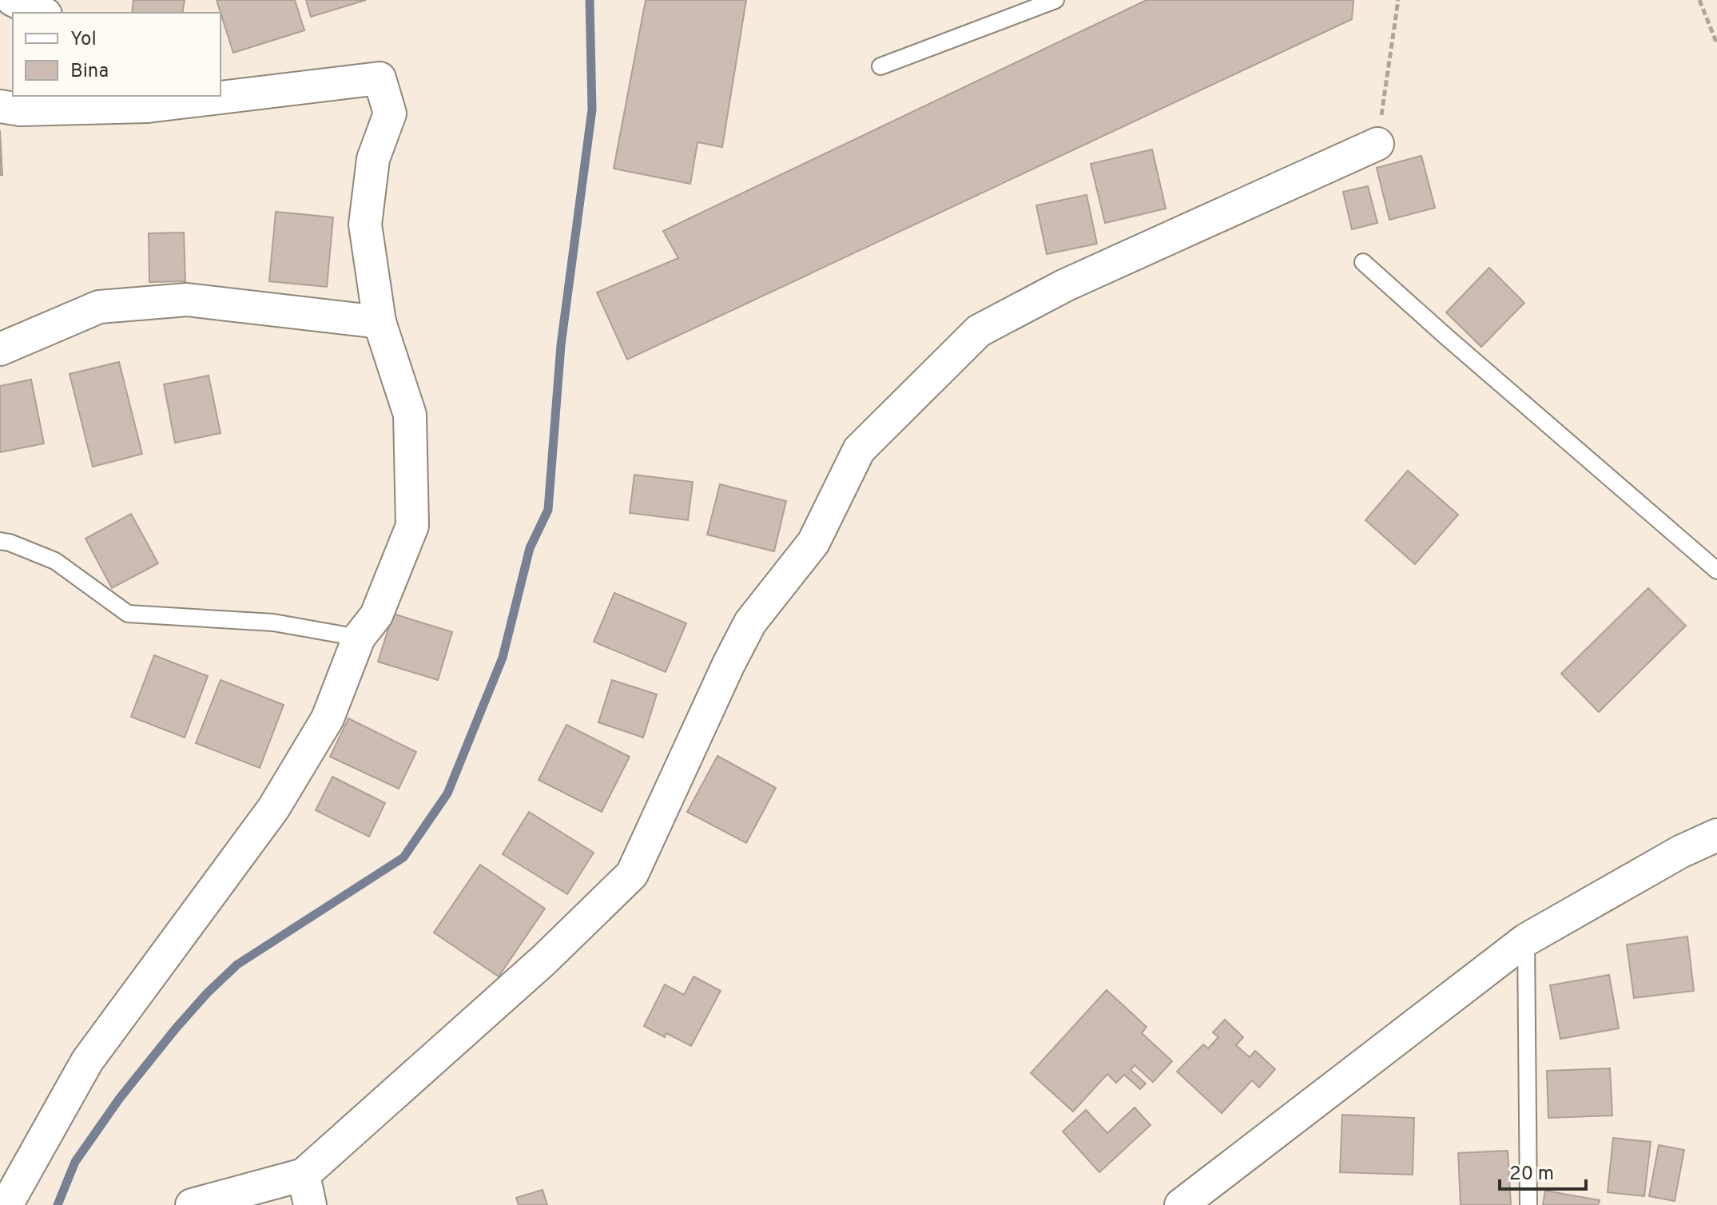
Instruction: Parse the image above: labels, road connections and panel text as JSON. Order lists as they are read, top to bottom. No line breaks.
{"legend":["Yol","Bina"],"scale_bar":"20 m"}
